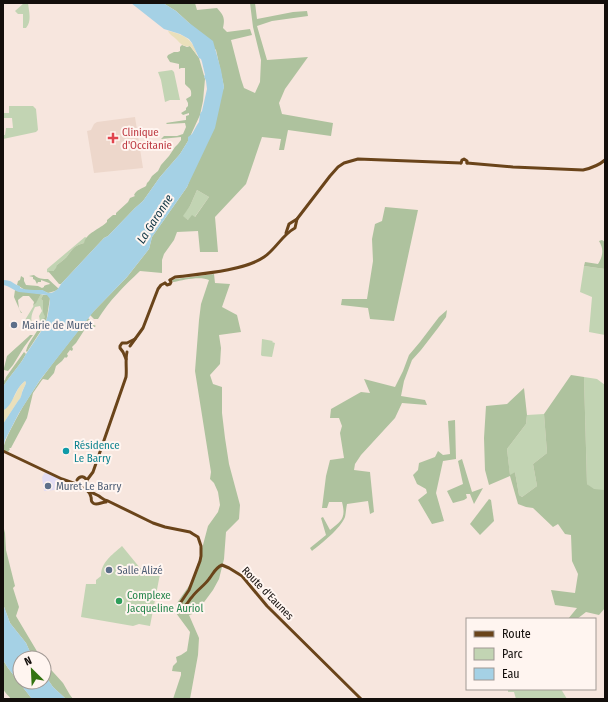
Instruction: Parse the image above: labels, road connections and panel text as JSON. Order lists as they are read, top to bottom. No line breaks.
{"streets":{"main road":["Route d'Eaunes"]},"water":["La Garonne"],"places":{"health":["Clinique d'Occitanie"],"other":["Mairie de Muret","Résidence Le Barry","Muret Le Barry","Salle Alizé","Complexe Jacqueline Auriol"]},"legend":["Route","Parc","Eau"],"north":"top left"}
